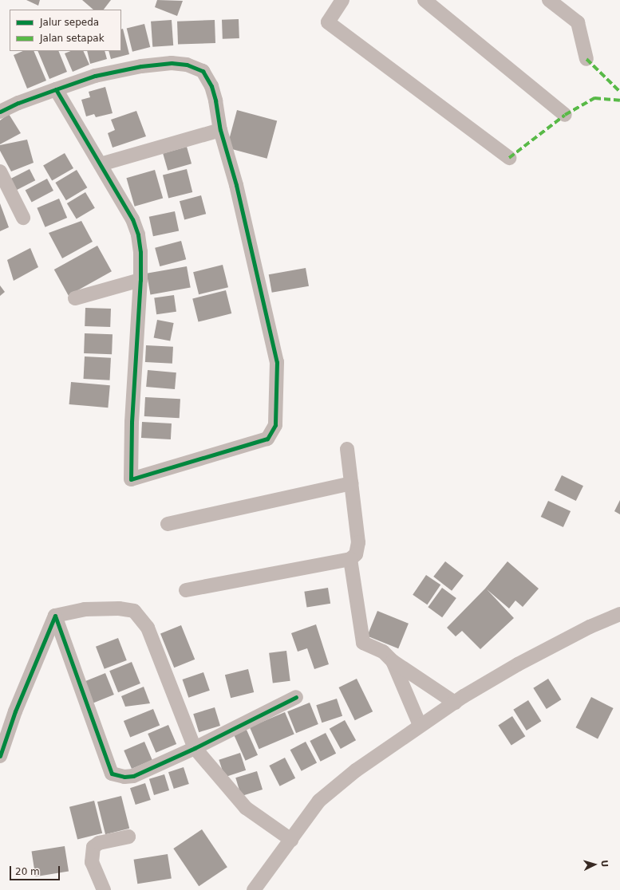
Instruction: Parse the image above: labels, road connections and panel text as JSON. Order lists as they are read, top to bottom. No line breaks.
{"legend":["Jalur sepeda","Jalan setapak"],"scale_bar":"20 m","north":"right"}
